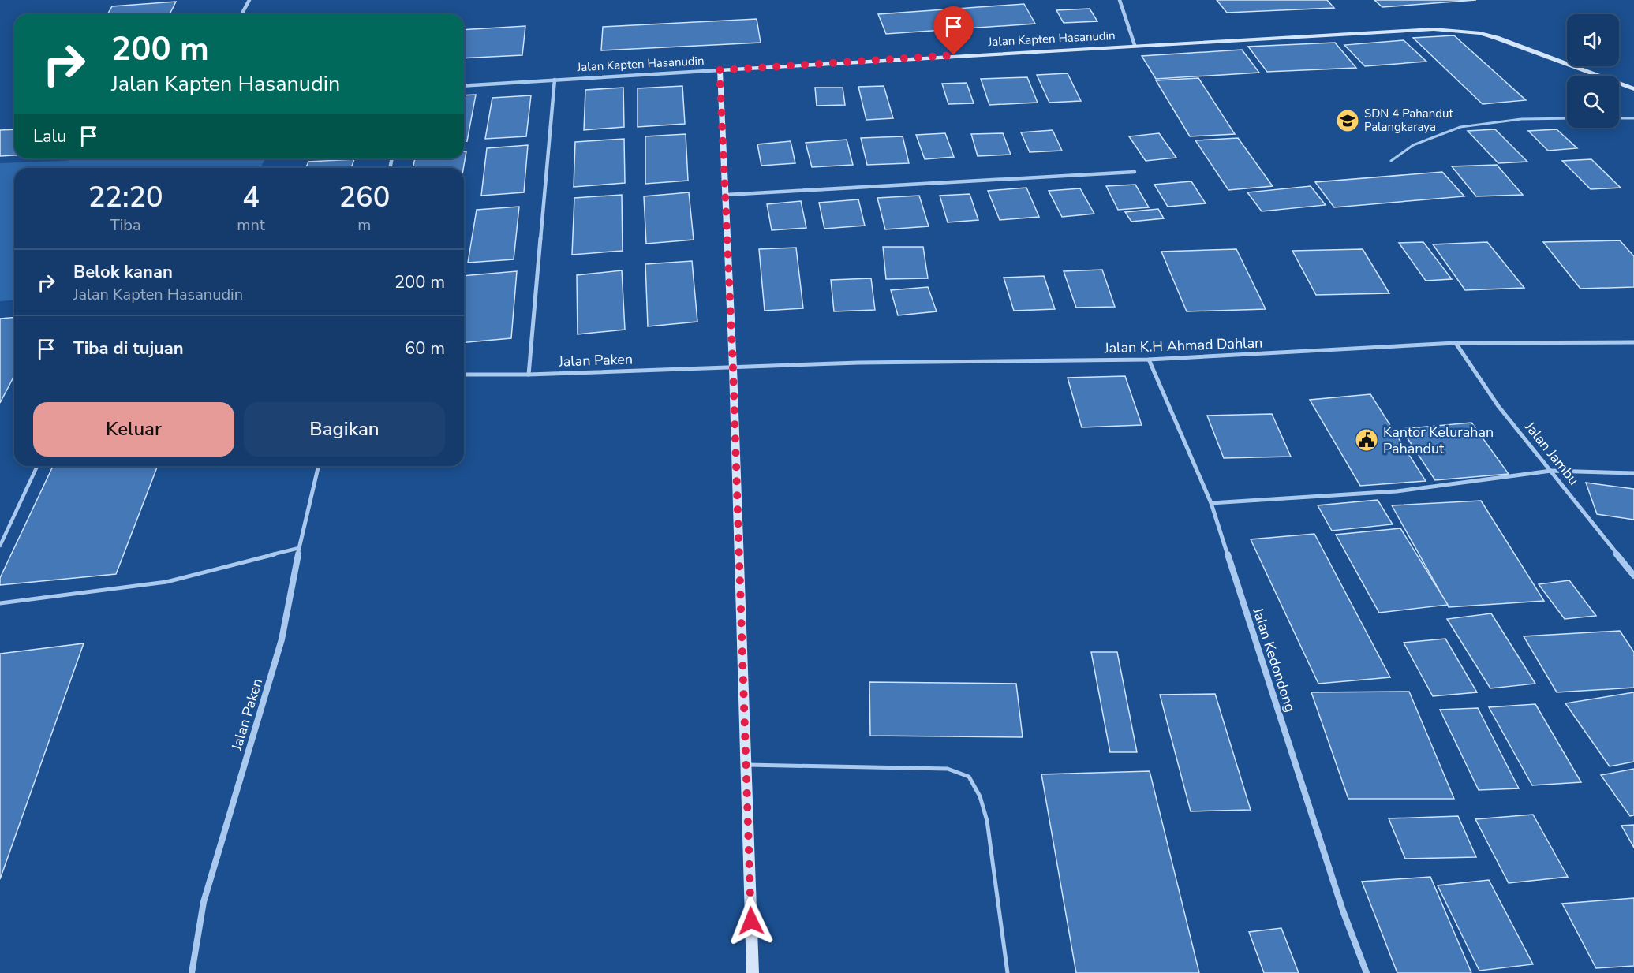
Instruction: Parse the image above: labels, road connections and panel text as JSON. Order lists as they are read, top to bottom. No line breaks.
{"streets":{"street":["Jalan Kapten Hasanudin","Jalan K.H Ahmad Dahlan","Jalan Paken","Jalan Jambu","Jalan Kedondong"]},"crossings":[["Jalan K.H Ahmad Dahlan","Jalan Paken"],["Jalan K.H Ahmad Dahlan","Jalan Jambu"],["Jalan K.H Ahmad Dahlan","Jalan Kedondong"]],"places":{"school or university":["SDN 4 Pahandut Palangkaraya"],"public building":["Kantor Kelurahan Pahandut"]},"page":{"turn":["200 m","Jalan Kapten Hasanudin"],"then":"Lalu","eta":["22:20","Tiba","4","mnt","260","m"],"list":[{"name":"Belok kanan","note":"Jalan Kapten Hasanudin","value":"200 m"},{"name":"Tiba di tujuan","value":"60 m"}],"buttons":["Keluar","Bagikan"]}}
